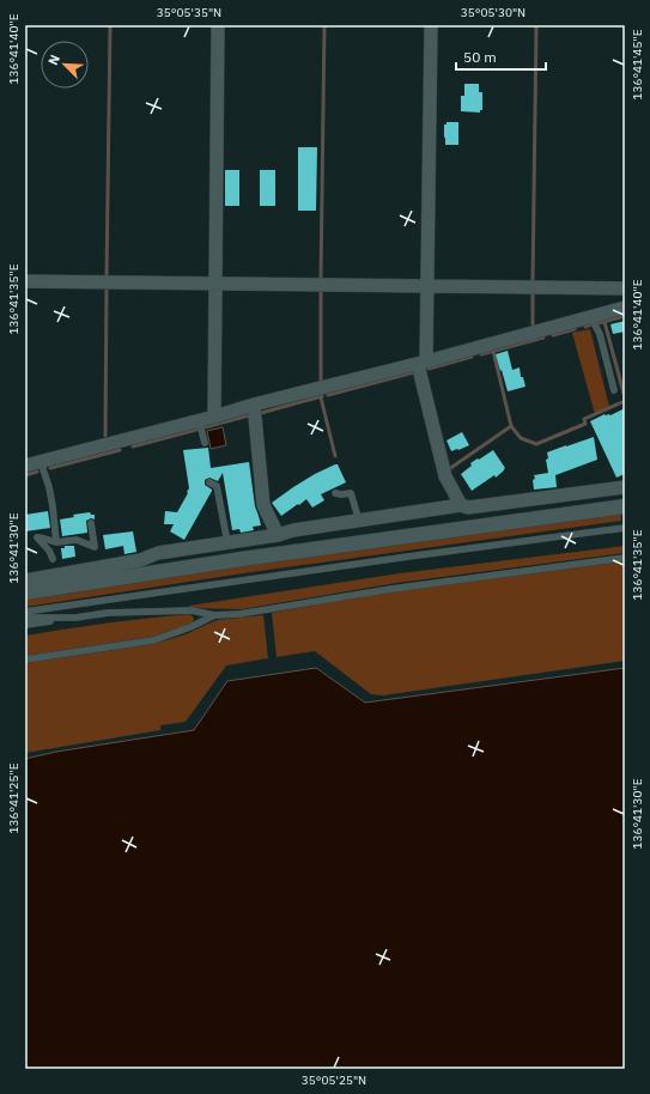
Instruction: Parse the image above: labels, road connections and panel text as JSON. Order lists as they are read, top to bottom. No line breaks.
{"scale_bar":"50 m","north":"top left","coordinates":["35°05'35\"N","35°05'30\"N","136°41'40\"E","136°41'45\"E","136°41'35\"E","136°41'30\"E","136°41'25\"E","35°05'25\"N"]}
